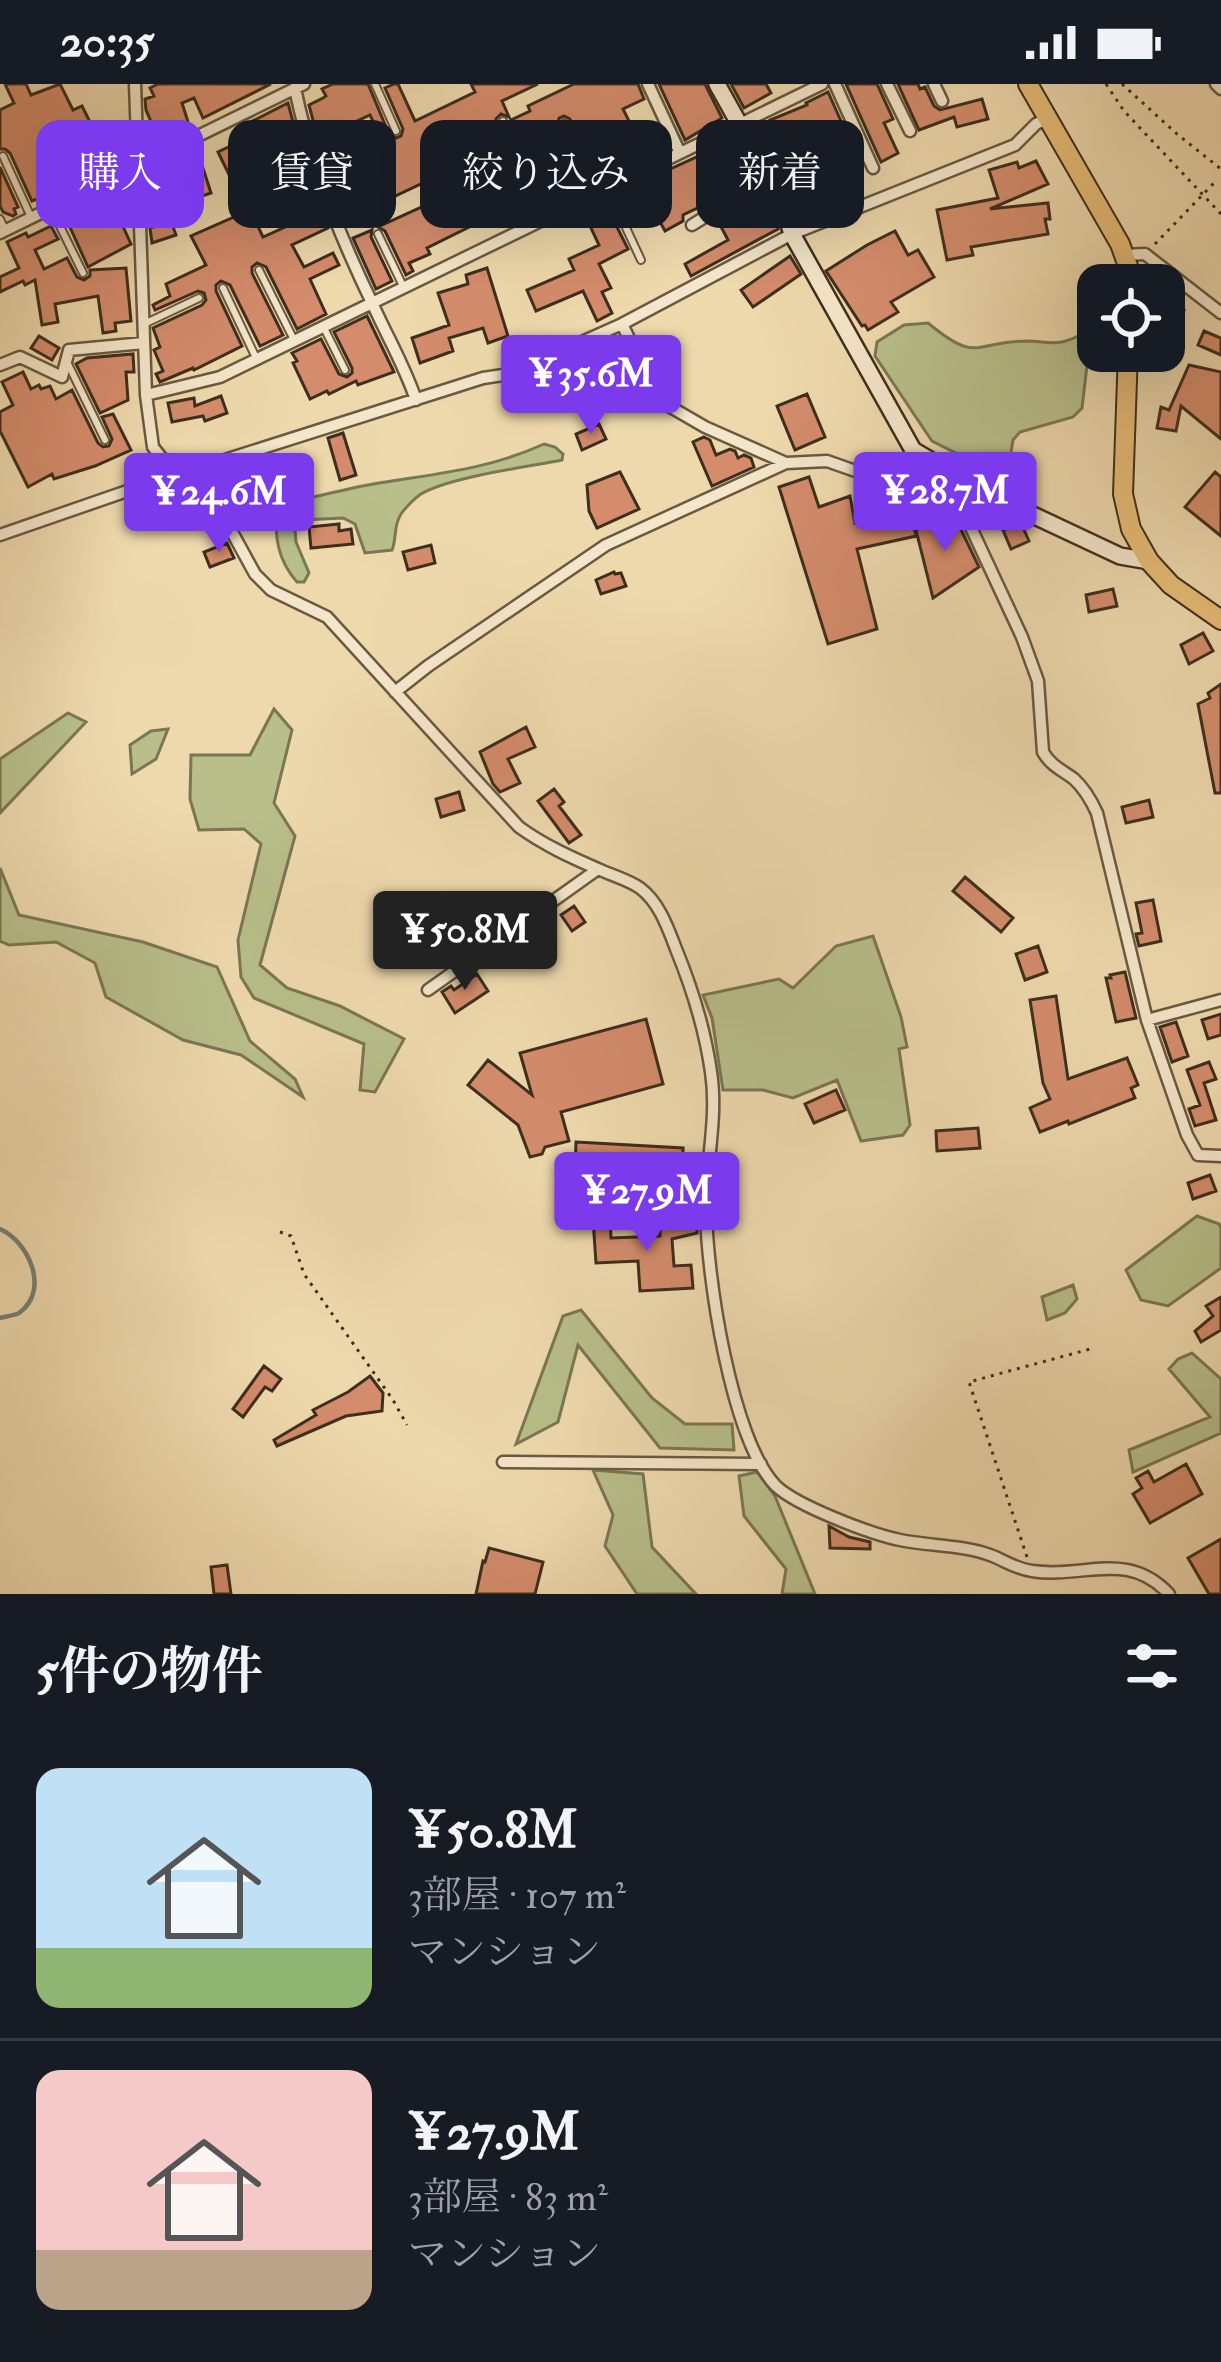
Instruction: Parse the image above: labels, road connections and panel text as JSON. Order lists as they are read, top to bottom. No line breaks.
{"page":{"status":"20:35","chip":["購入","賃貸","絞り込み","新着"],"price":["¥35.6M","¥28.7M","¥24.6M","¥50.8M","¥27.9M"],"heading":"5件の物件","list":[{"name":"¥50.8M","note":"3部屋 · 107 m² · マンション"},{"name":"¥27.9M","note":"3部屋 · 83 m² · マンション"}]}}
